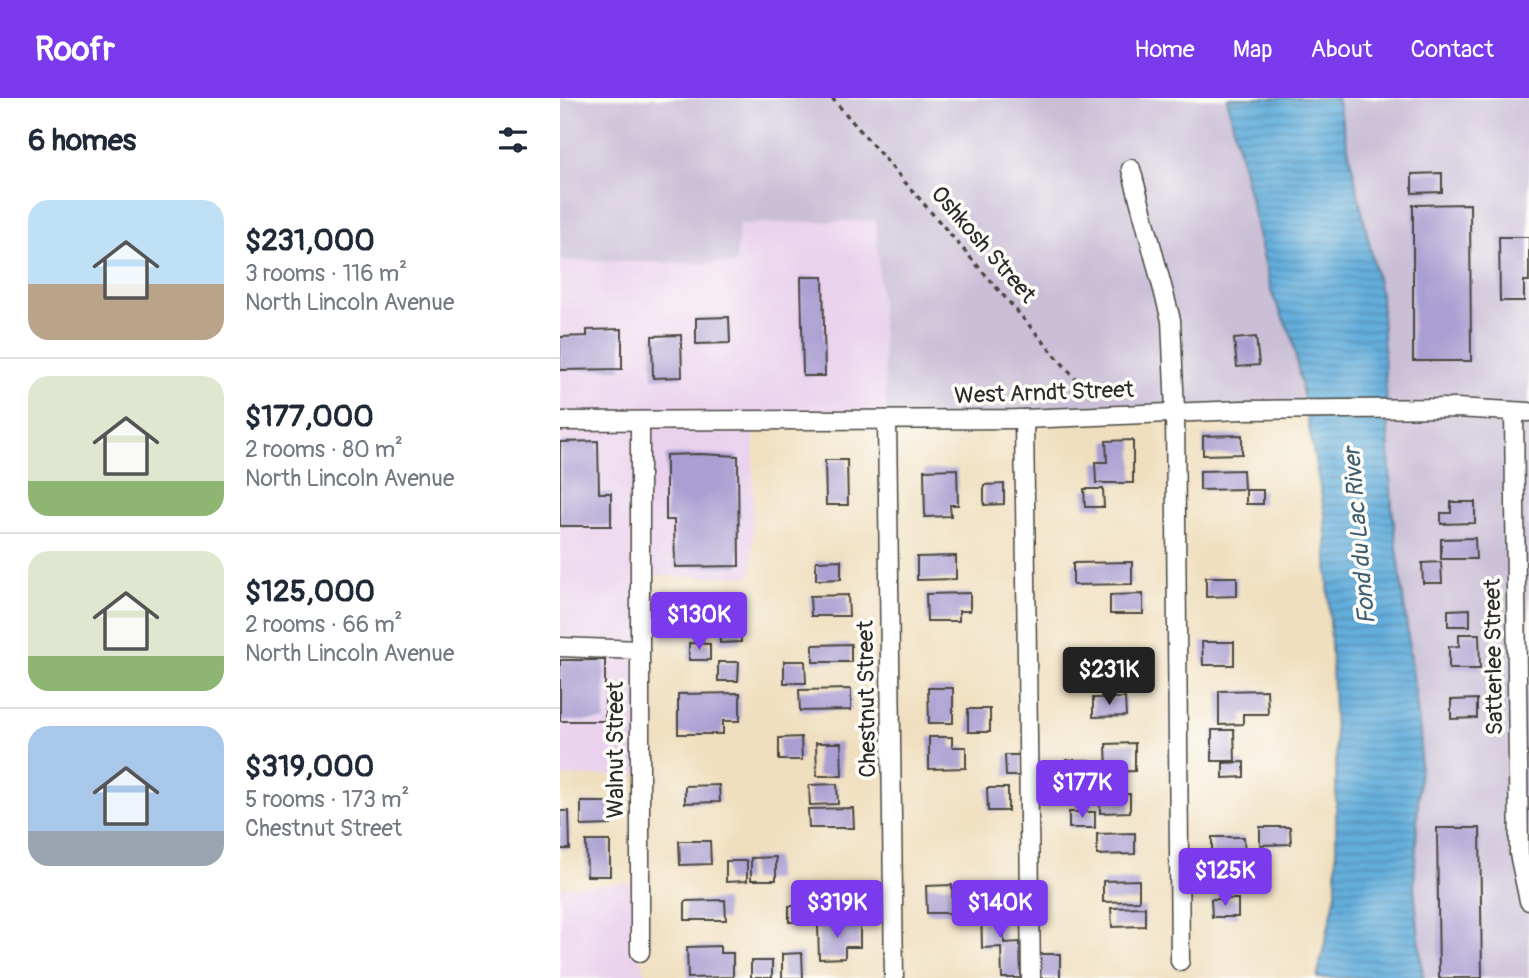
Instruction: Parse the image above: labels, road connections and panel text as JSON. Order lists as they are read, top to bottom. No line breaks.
{"streets":{"street":["West Arndt Street","Satterlee Street","Chestnut Street","Walnut Street"],"path":["Oshkosh Street"]},"crossings":[["Oshkosh Street","West Arndt Street"],["West Arndt Street","Satterlee Street"],["West Arndt Street","Chestnut Street"],["West Arndt Street","Walnut Street"]],"water":["Fond du Lac River"],"page":{"header":"Roofr","nav":["Home","Map","About","Contact"],"heading":"6 homes","list":[{"name":"$231,000","note":"3 rooms · 116 m² · North Lincoln Avenue"},{"name":"$177,000","note":"2 rooms · 80 m² · North Lincoln Avenue"},{"name":"$125,000","note":"2 rooms · 66 m² · North Lincoln Avenue"},{"name":"$319,000","note":"5 rooms · 173 m² · Chestnut Street"}],"price":["$130K","$231K","$177K","$125K","$319K","$140K"]}}
